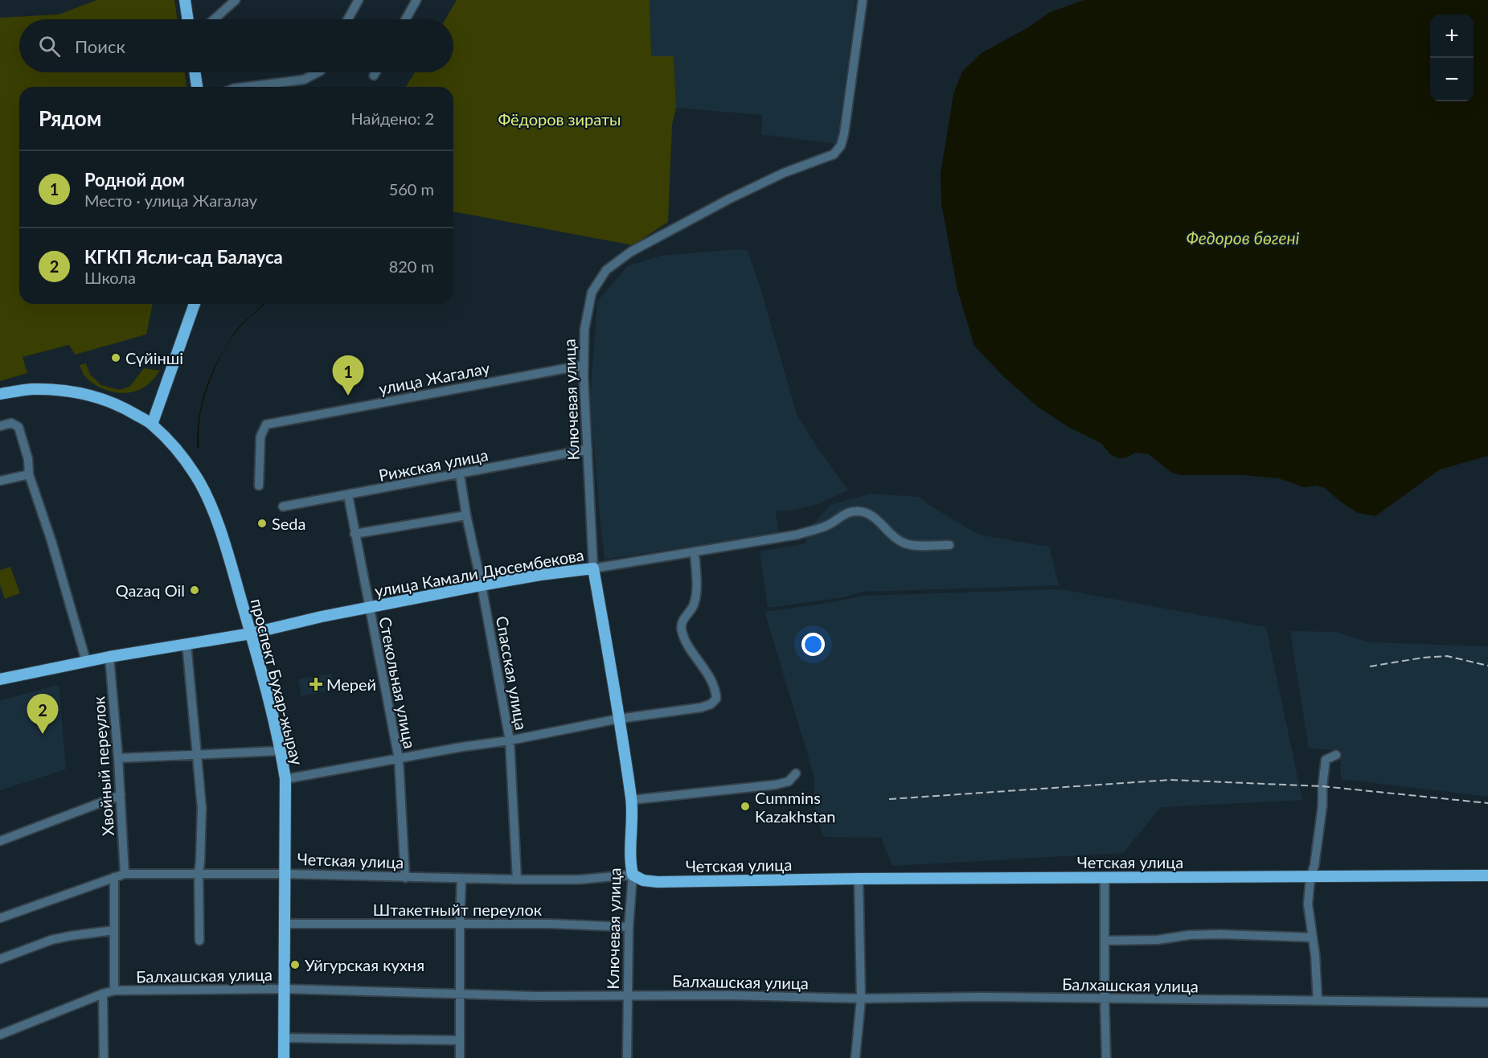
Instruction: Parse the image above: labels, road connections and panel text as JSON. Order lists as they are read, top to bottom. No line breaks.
{"streets":{"main road":["Ключевая улица","улица Камали Дюсембекова","проспект Бухар-жырау","Четская улица"],"street":["улица Жагалау","Рижская улица","Спасская улица","Стекольная улица","Хвойный переулок","Штакетныйт переулок","Балхашская улица"]},"crossings":[["улица Жагалау","Ключевая улица"],["Ключевая улица","Рижская улица"],["Ключевая улица","улица Камали Дюсембекова"],["Ключевая улица","Четская улица"],["Ключевая улица","Штакетныйт переулок"],["Ключевая улица","Балхашская улица"],["Рижская улица","Спасская улица"],["Рижская улица","Стекольная улица"],["улица Камали Дюсембекова","Спасская улица"],["улица Камали Дюсембекова","проспект Бухар-жырау"],["улица Камали Дюсембекова","Стекольная улица"],["улица Камали Дюсембекова","Хвойный переулок"],["Спасская улица","Четская улица"],["проспект Бухар-жырау","Четская улица"],["проспект Бухар-жырау","Штакетныйт переулок"],["проспект Бухар-жырау","Балхашская улица"],["Стекольная улица","Четская улица"],["Хвойный переулок","Четская улица"]],"water":["Федоров бөгені"],"parks":["Фёдоров зираты"],"places":{"other":["Сүйінші","Seda","Qazaq Oil","Cummins Kazakhstan","Уйгурская кухня"],"health":["Мерей"]},"page":{"map_buttons":["+","−"],"search":"Поиск","heading":["Рядом","Найдено: 2"],"list":[{"mark":"1","name":"Родной дом","note":"Место · улица Жагалау","value":"560 m"},{"mark":"2","name":"КГКП Ясли-сад Балауса","note":"Школа","value":"820 m"}],"pins":["1","2"]}}
